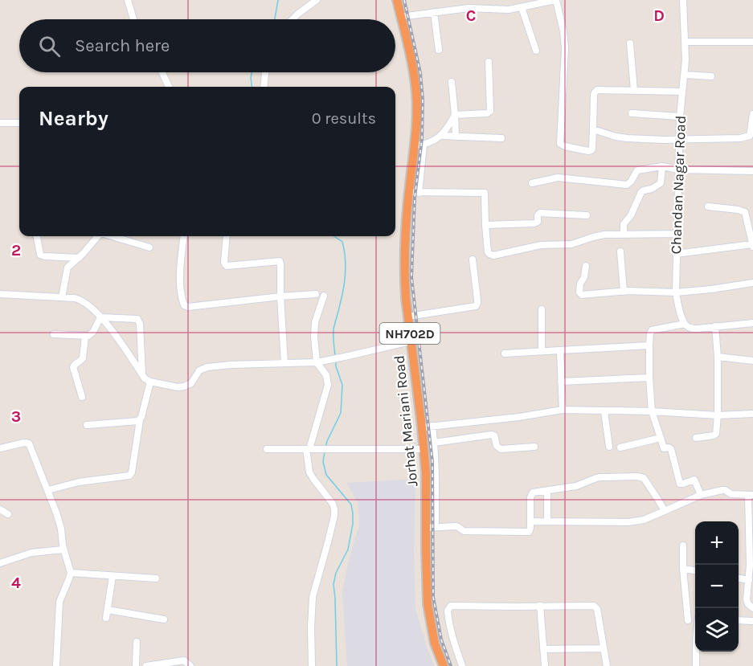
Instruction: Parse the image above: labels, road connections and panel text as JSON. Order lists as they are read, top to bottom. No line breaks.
{"streets":{"highway":["NH702D","Jorhat Mariani Road"],"street":["Chandan Nagar Road"]},"page":{"search":"Search here","heading":["Nearby","0 results"],"map_buttons":["+","−"]},"grid":{"columns":["C","D"],"rows":["2","3","4"]}}
